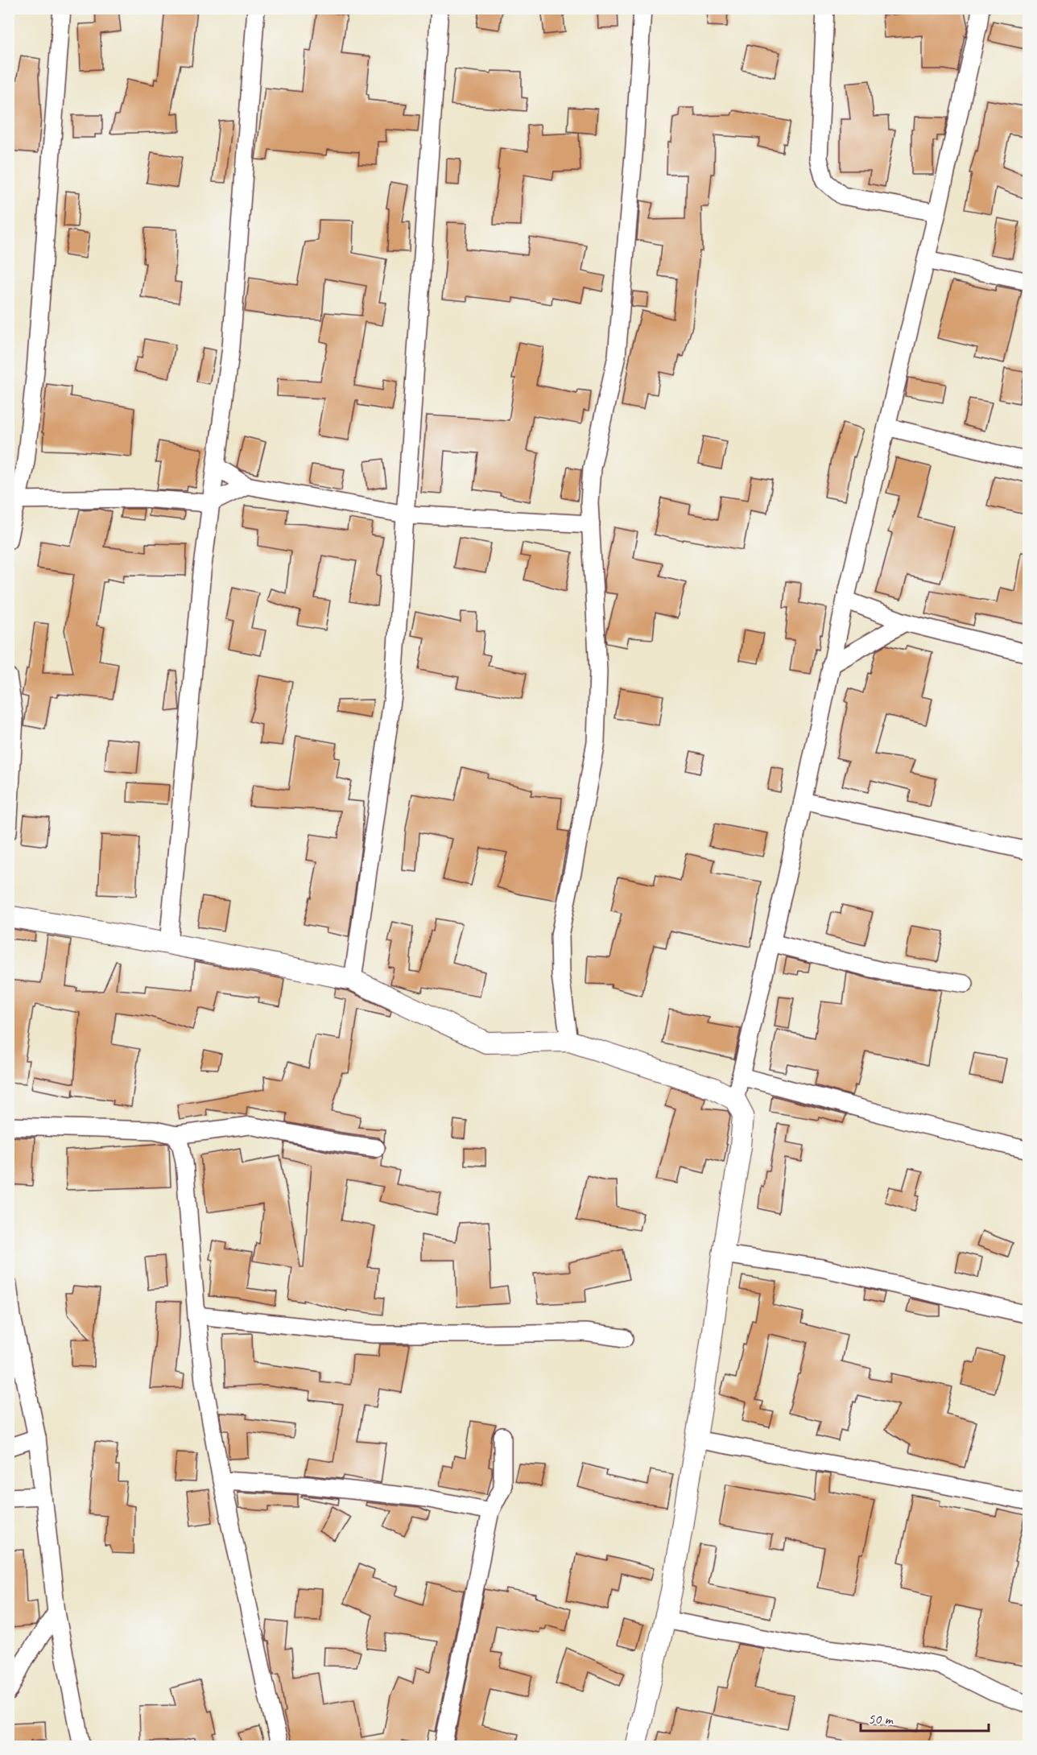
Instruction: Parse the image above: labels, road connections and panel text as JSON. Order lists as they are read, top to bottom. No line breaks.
{"scale_bar":"50 m"}
